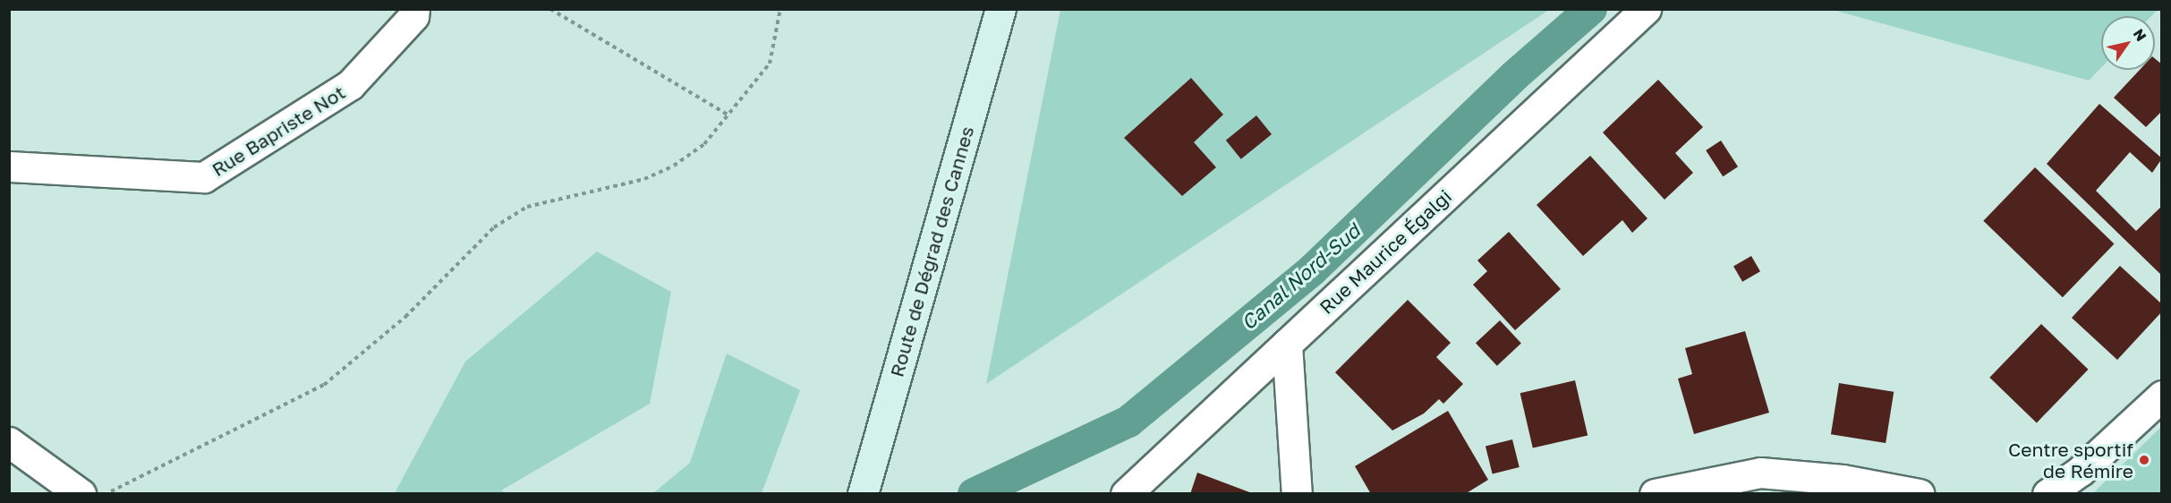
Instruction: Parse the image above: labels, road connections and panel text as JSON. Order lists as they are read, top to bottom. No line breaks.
{"streets":{"street":["Rue Bapriste Not","Route de Dégrad des Cannes","Rue Maurice Égalgi"]},"water":["Canal Nord-Sud"],"places":["Centre sportif de Rémire"],"north":"top right"}
